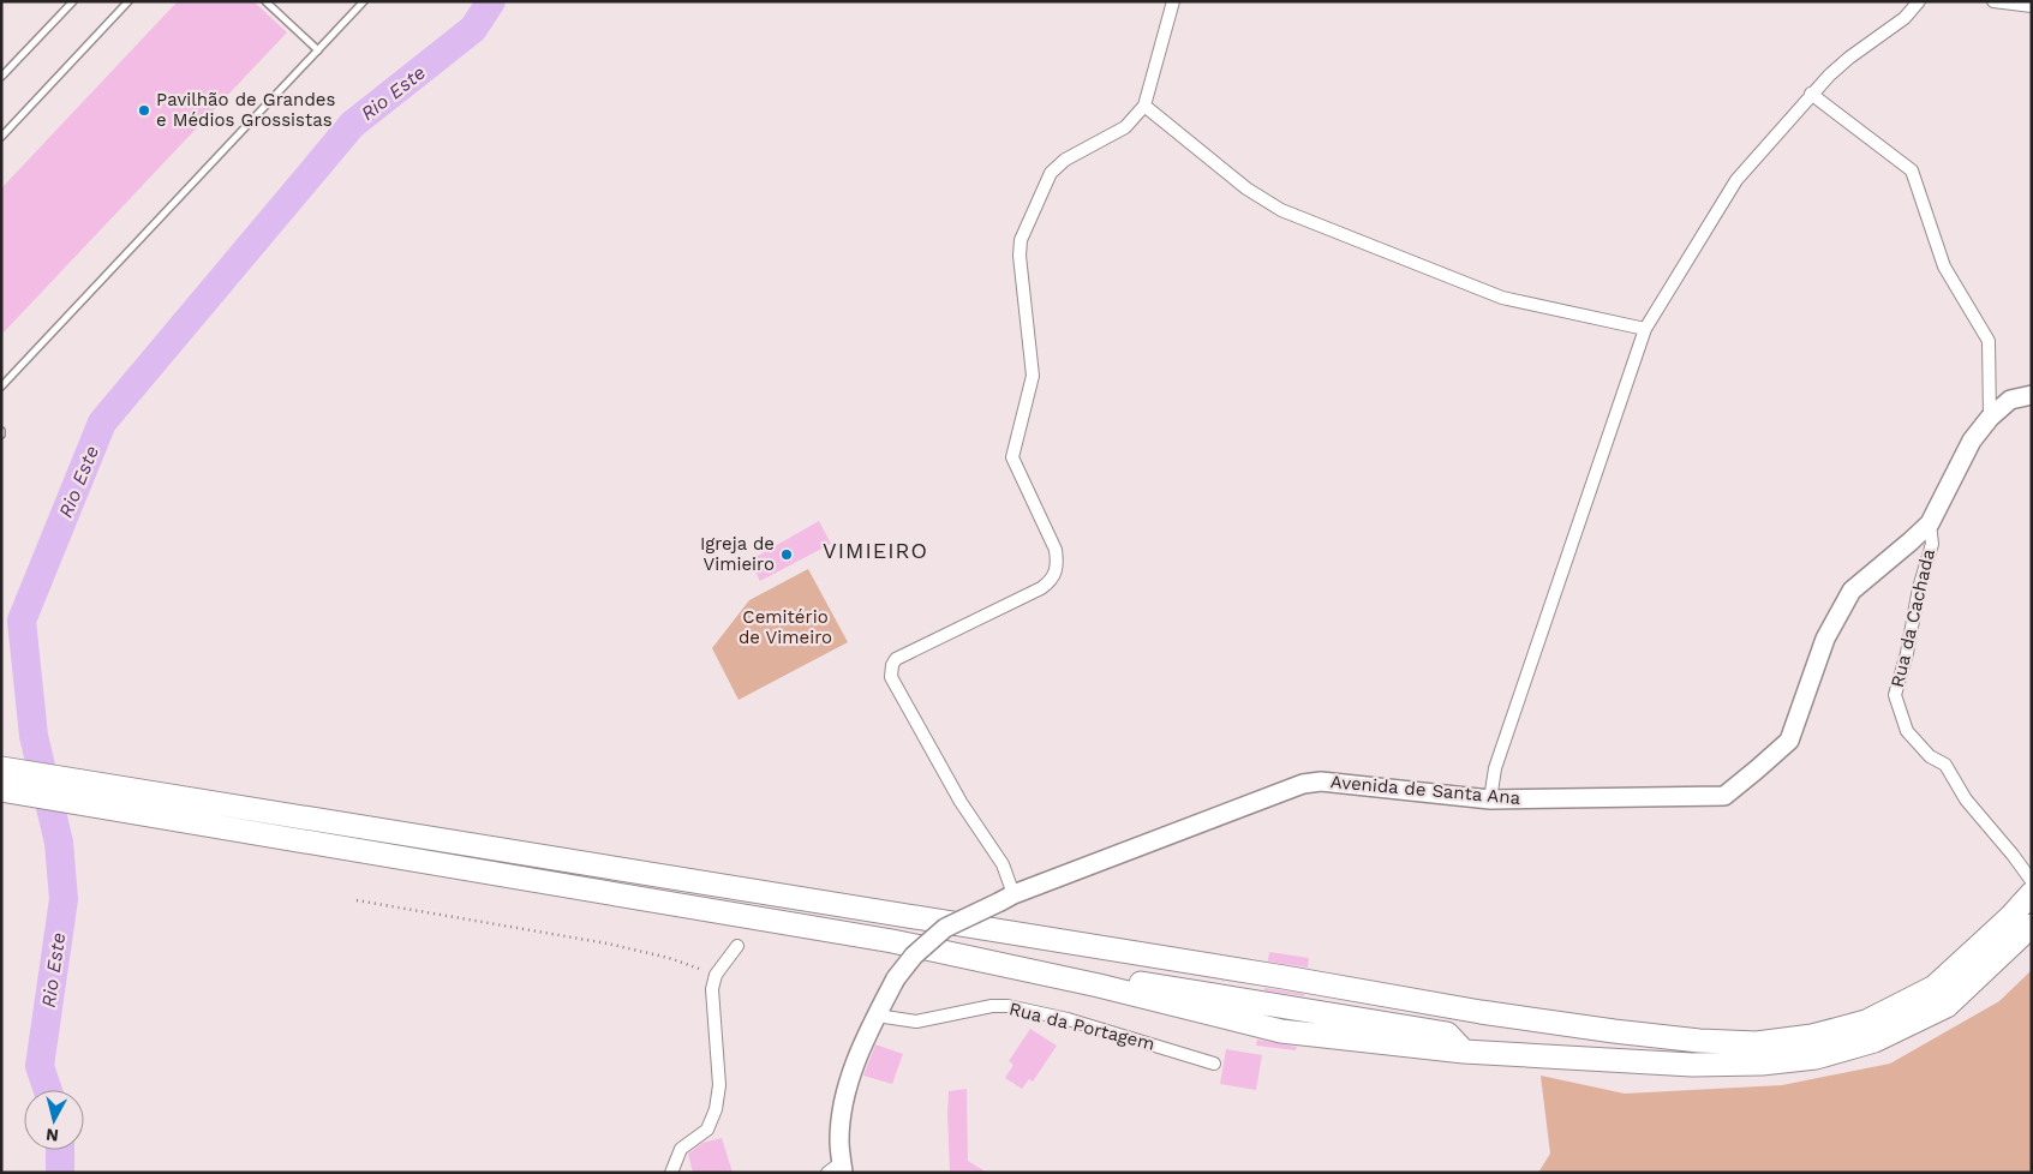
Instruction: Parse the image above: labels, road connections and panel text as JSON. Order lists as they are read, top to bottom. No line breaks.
{"streets":{"street":["Rua da Cachada","Avenida de Santa Ana","Rua da Portagem"]},"crossings":[["Rua da Cachada","Avenida de Santa Ana"],["Avenida de Santa Ana","Rua da Portagem"]],"districts":["VIMIEIRO"],"water":["Rio Este"],"parks":["Cemitério de Vimeiro"],"places":["Pavilhão de Grandes e Médios Grossistas","Igreja de Vimieiro"],"north":"bottom"}
